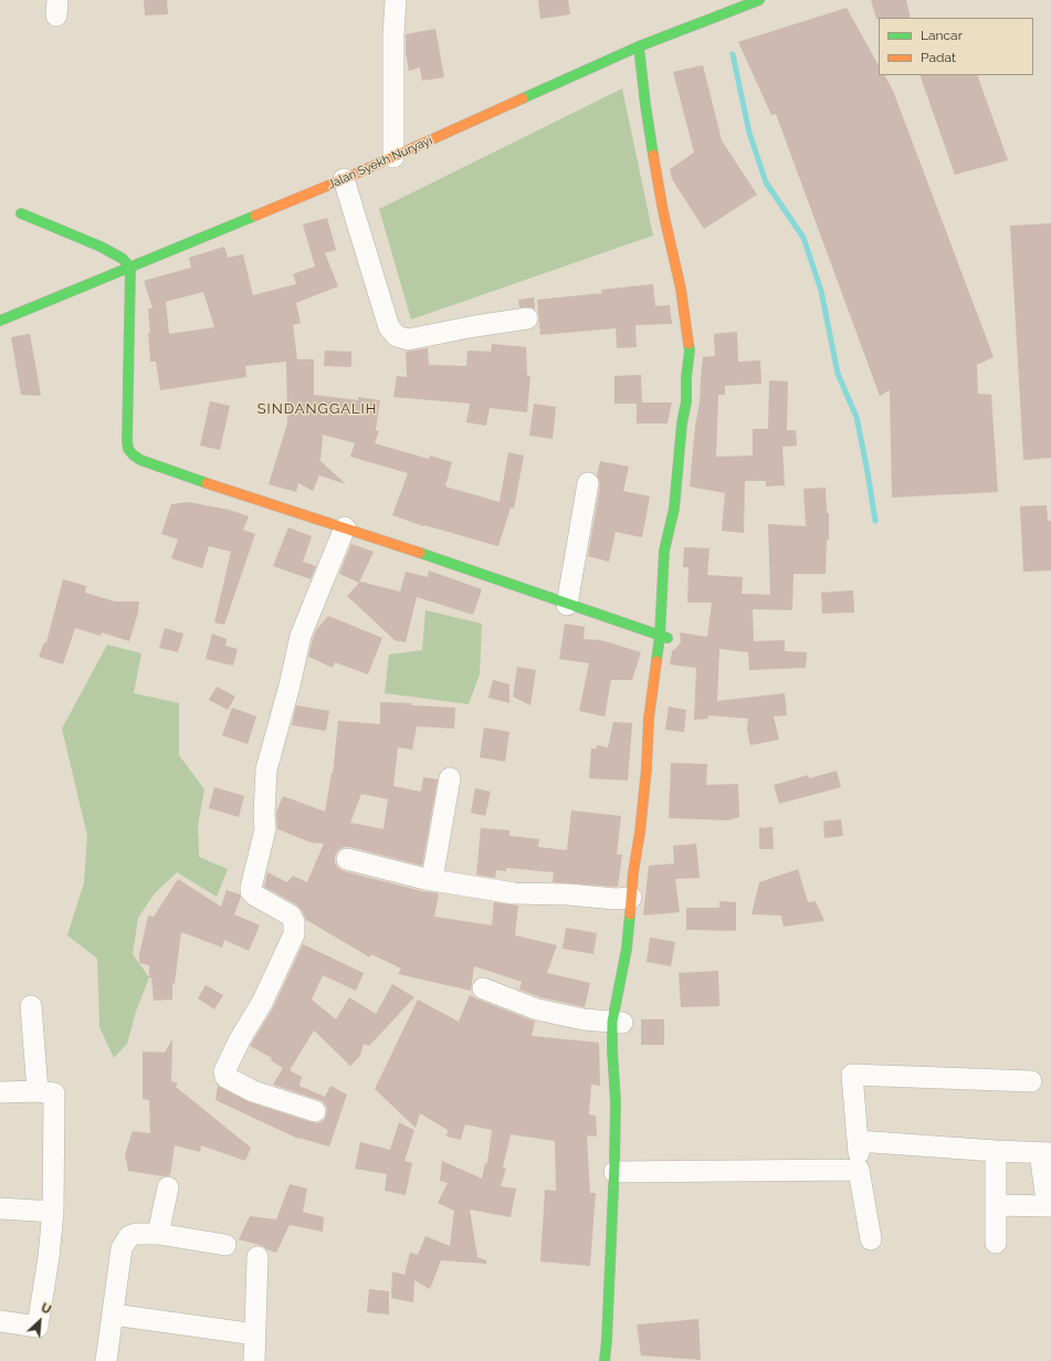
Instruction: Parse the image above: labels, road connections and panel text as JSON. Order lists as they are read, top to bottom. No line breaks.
{"streets":{"street":["Jalan Syekh Nuryayi"]},"districts":["SINDANGGALIH"],"legend":["Lancar","Padat"],"north":"top right"}
